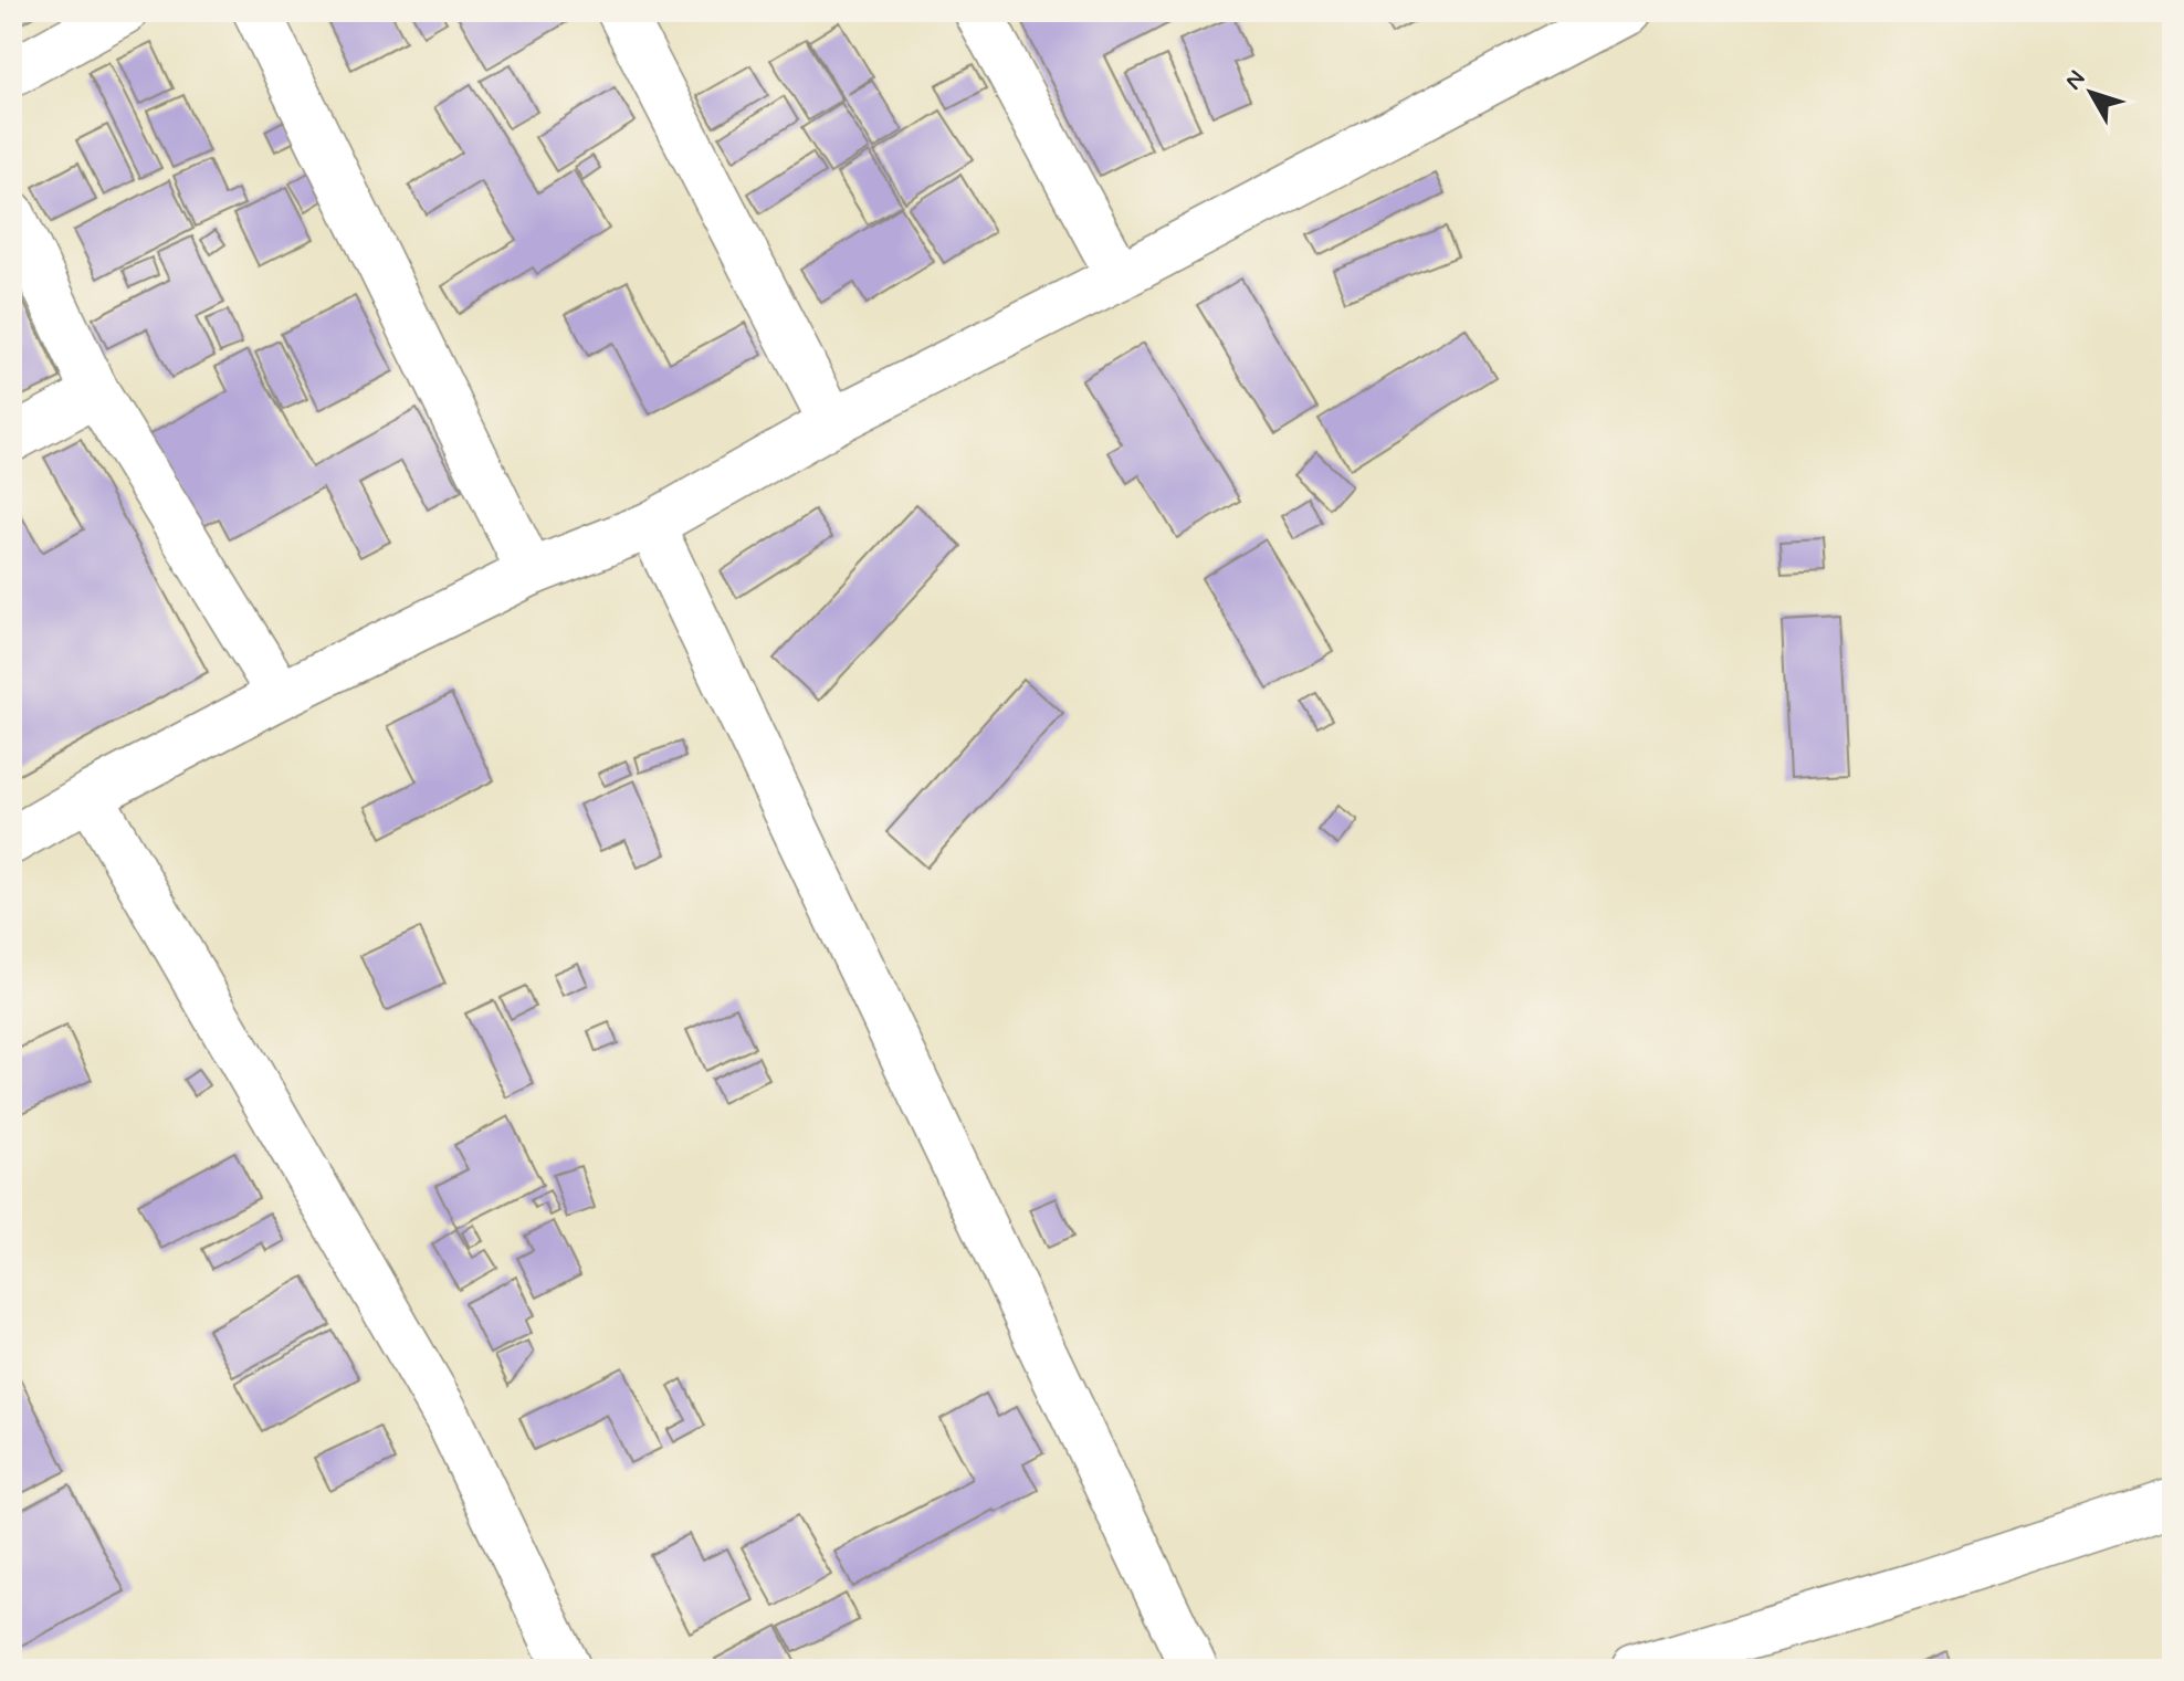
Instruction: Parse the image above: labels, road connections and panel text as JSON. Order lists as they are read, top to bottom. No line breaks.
{"north":"top left"}
